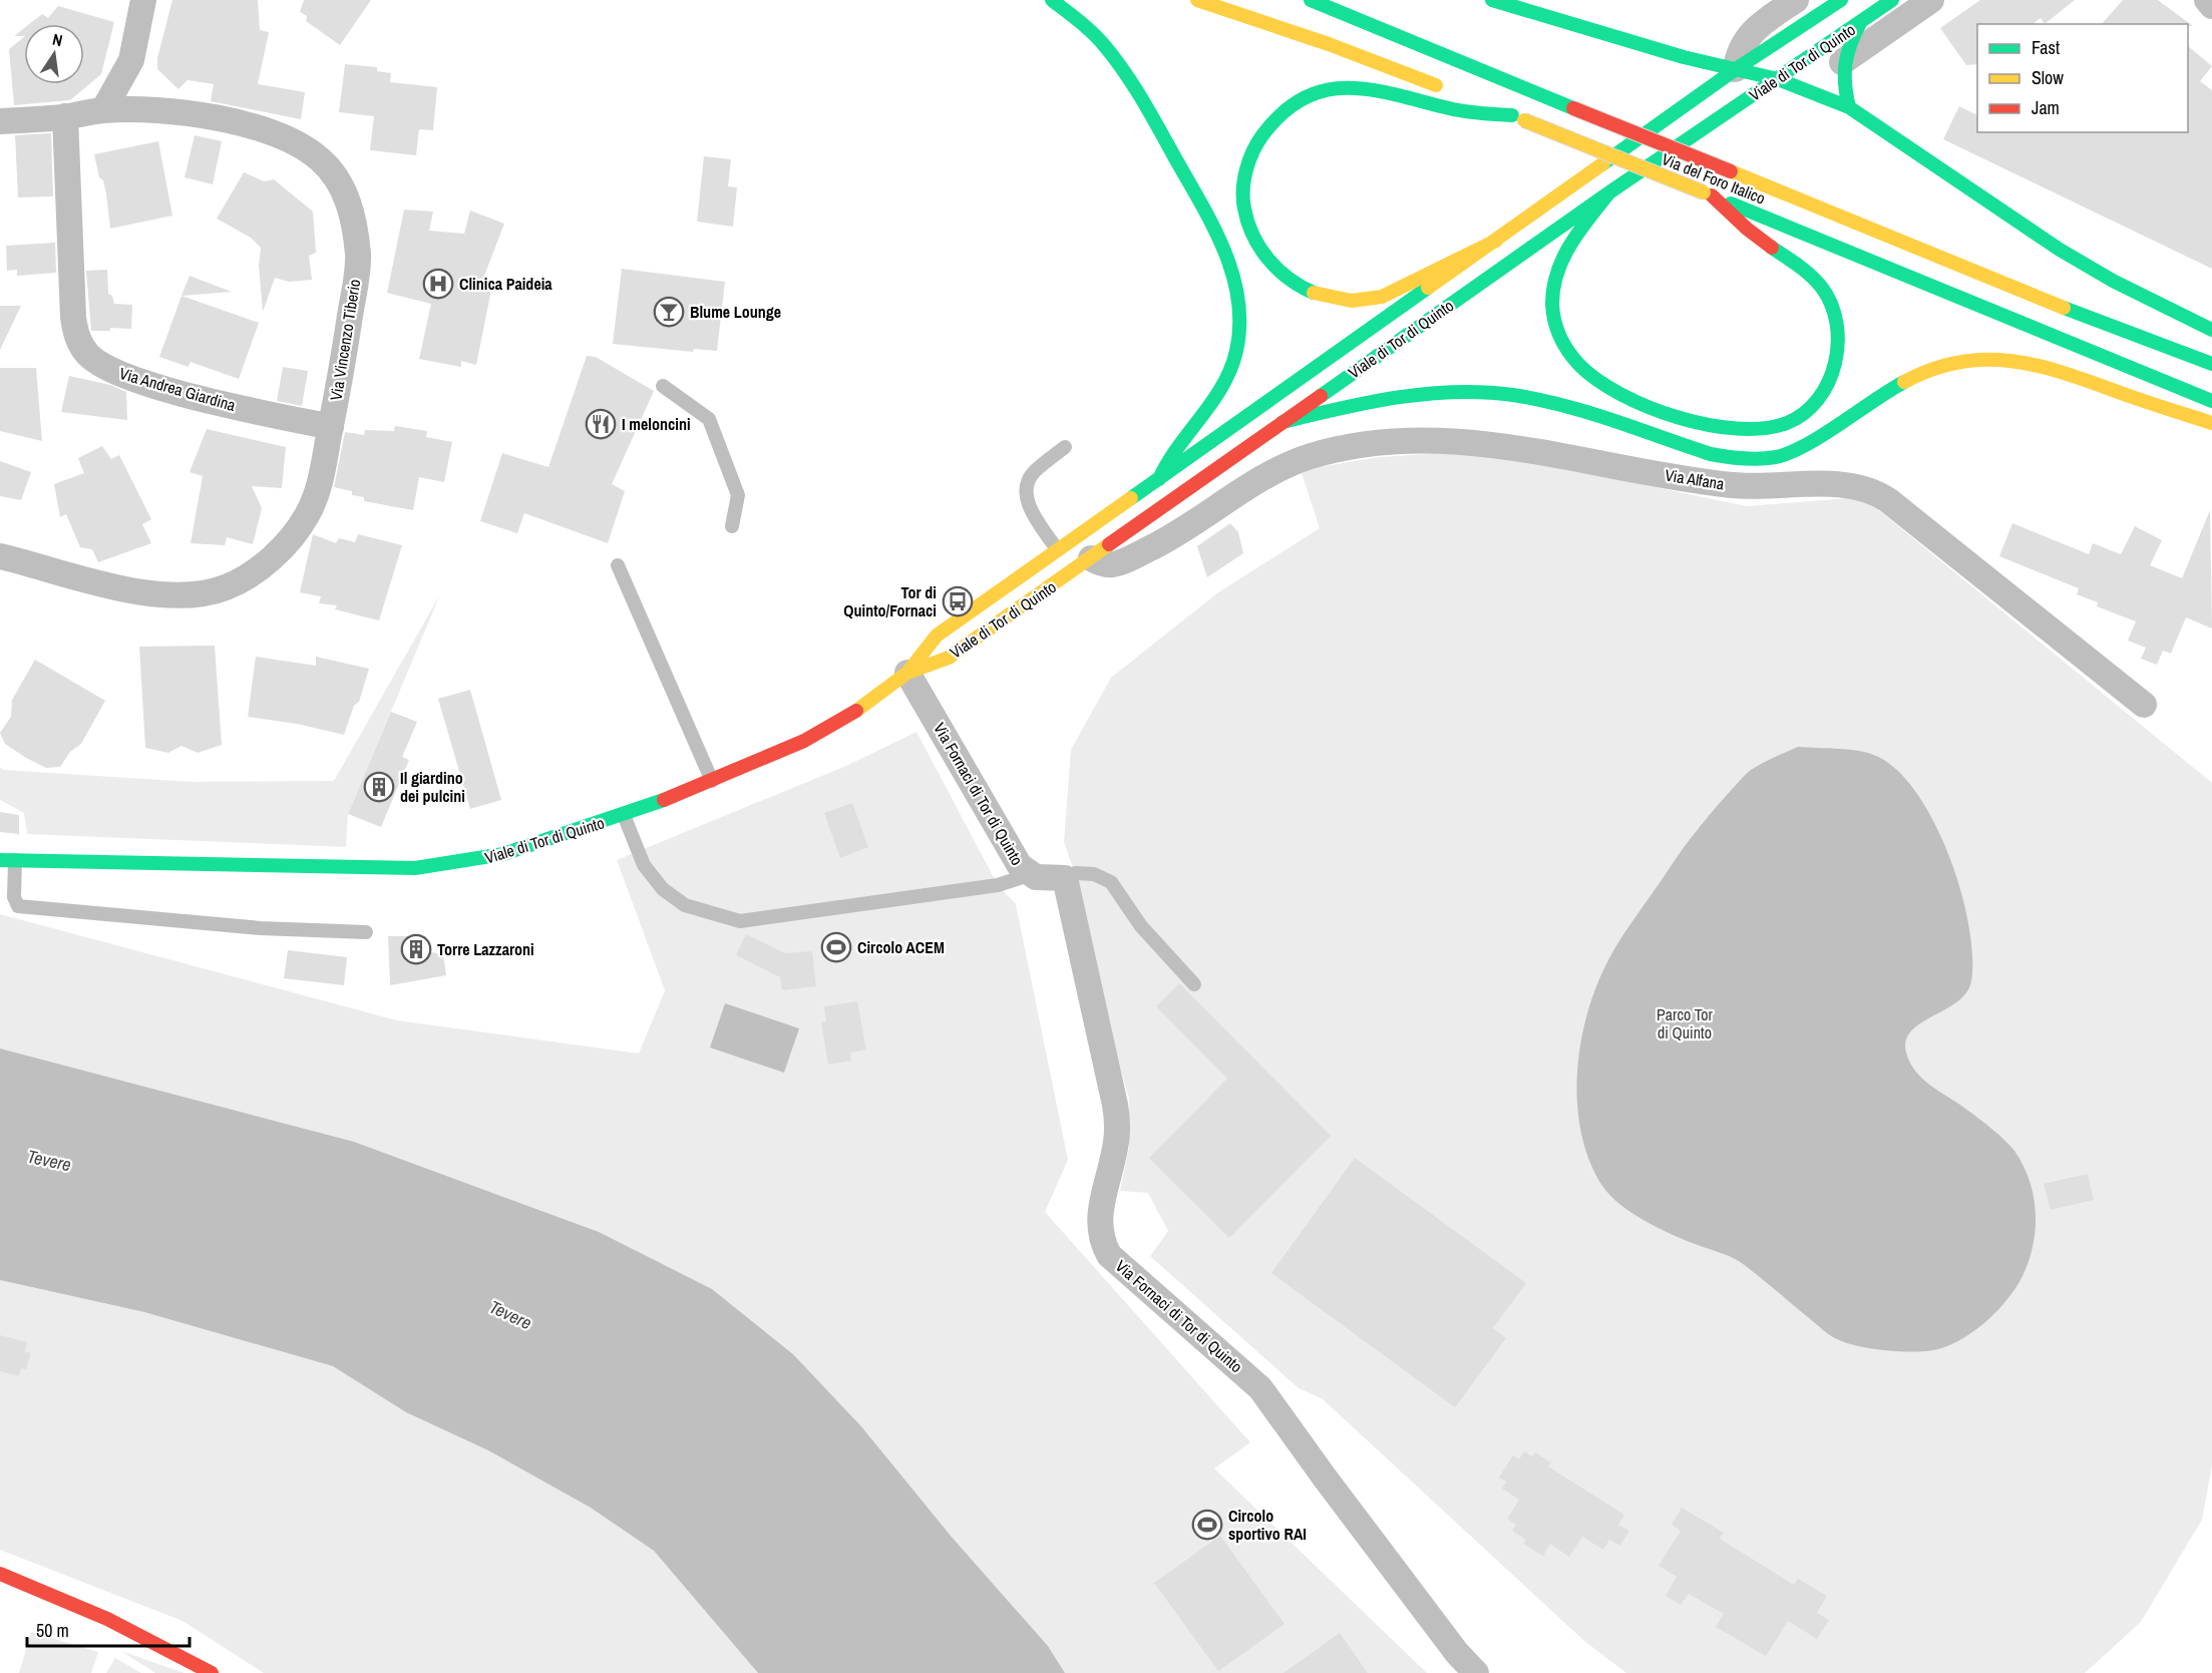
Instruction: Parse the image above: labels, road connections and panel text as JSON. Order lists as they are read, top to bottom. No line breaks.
{"streets":{"main road":["Viale di Tor di Quinto","Via del Foro Italico"],"street":["Via Vincenzo Tiberio","Via Andrea Giardina","Via Alfana","Via Fornaci di Tor di Quinto"]},"crossings":[["Viale di Tor di Quinto","Via Alfana"],["Viale di Tor di Quinto","Via Fornaci di Tor di Quinto"],["Via Vincenzo Tiberio","Via Andrea Giardina"]],"water":["Tevere"],"parks":["Parco Tor di Quinto"],"places":{"hospital":["Clinica Paideia"],"bar":["Blume Lounge"],"restaurant":["I meloncini"],"bus stop":["Tor di Quinto/Fornaci"],"building":["Il giardino dei pulcini","Torre Lazzaroni"],"sports":["Circolo ACEM","Circolo sportivo RAI"]},"legend":["Fast","Slow","Jam"],"scale_bar":"50 m","north":"top"}
